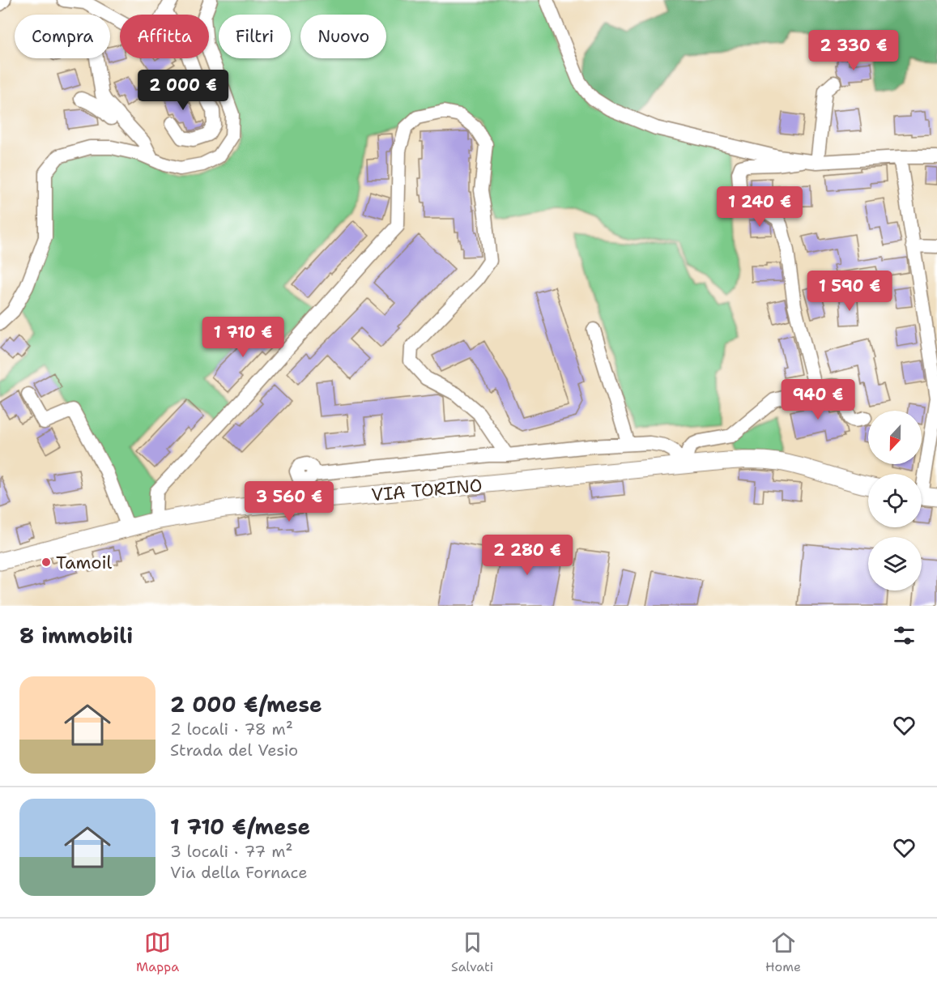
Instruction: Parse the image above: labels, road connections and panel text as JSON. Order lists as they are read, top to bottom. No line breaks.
{"streets":{"main road":["VIA TORINO"]},"places":["Tamoil"],"north":"bottom","page":{"chip":["Compra","Affitta","Filtri","Nuovo"],"price":["2 330 €","2 000 €","1 240 €","1 590 €","1 710 €","940 €","3 560 €","2 280 €"],"heading":"8 immobili","list":[{"name":"2 000 €/mese","note":"2 locali · 78 m² · Strada del Vesio"},{"name":"1 710 €/mese","note":"3 locali · 77 m² · Via della Fornace"}],"tabs":["Mappa","Salvati","Home"]}}
